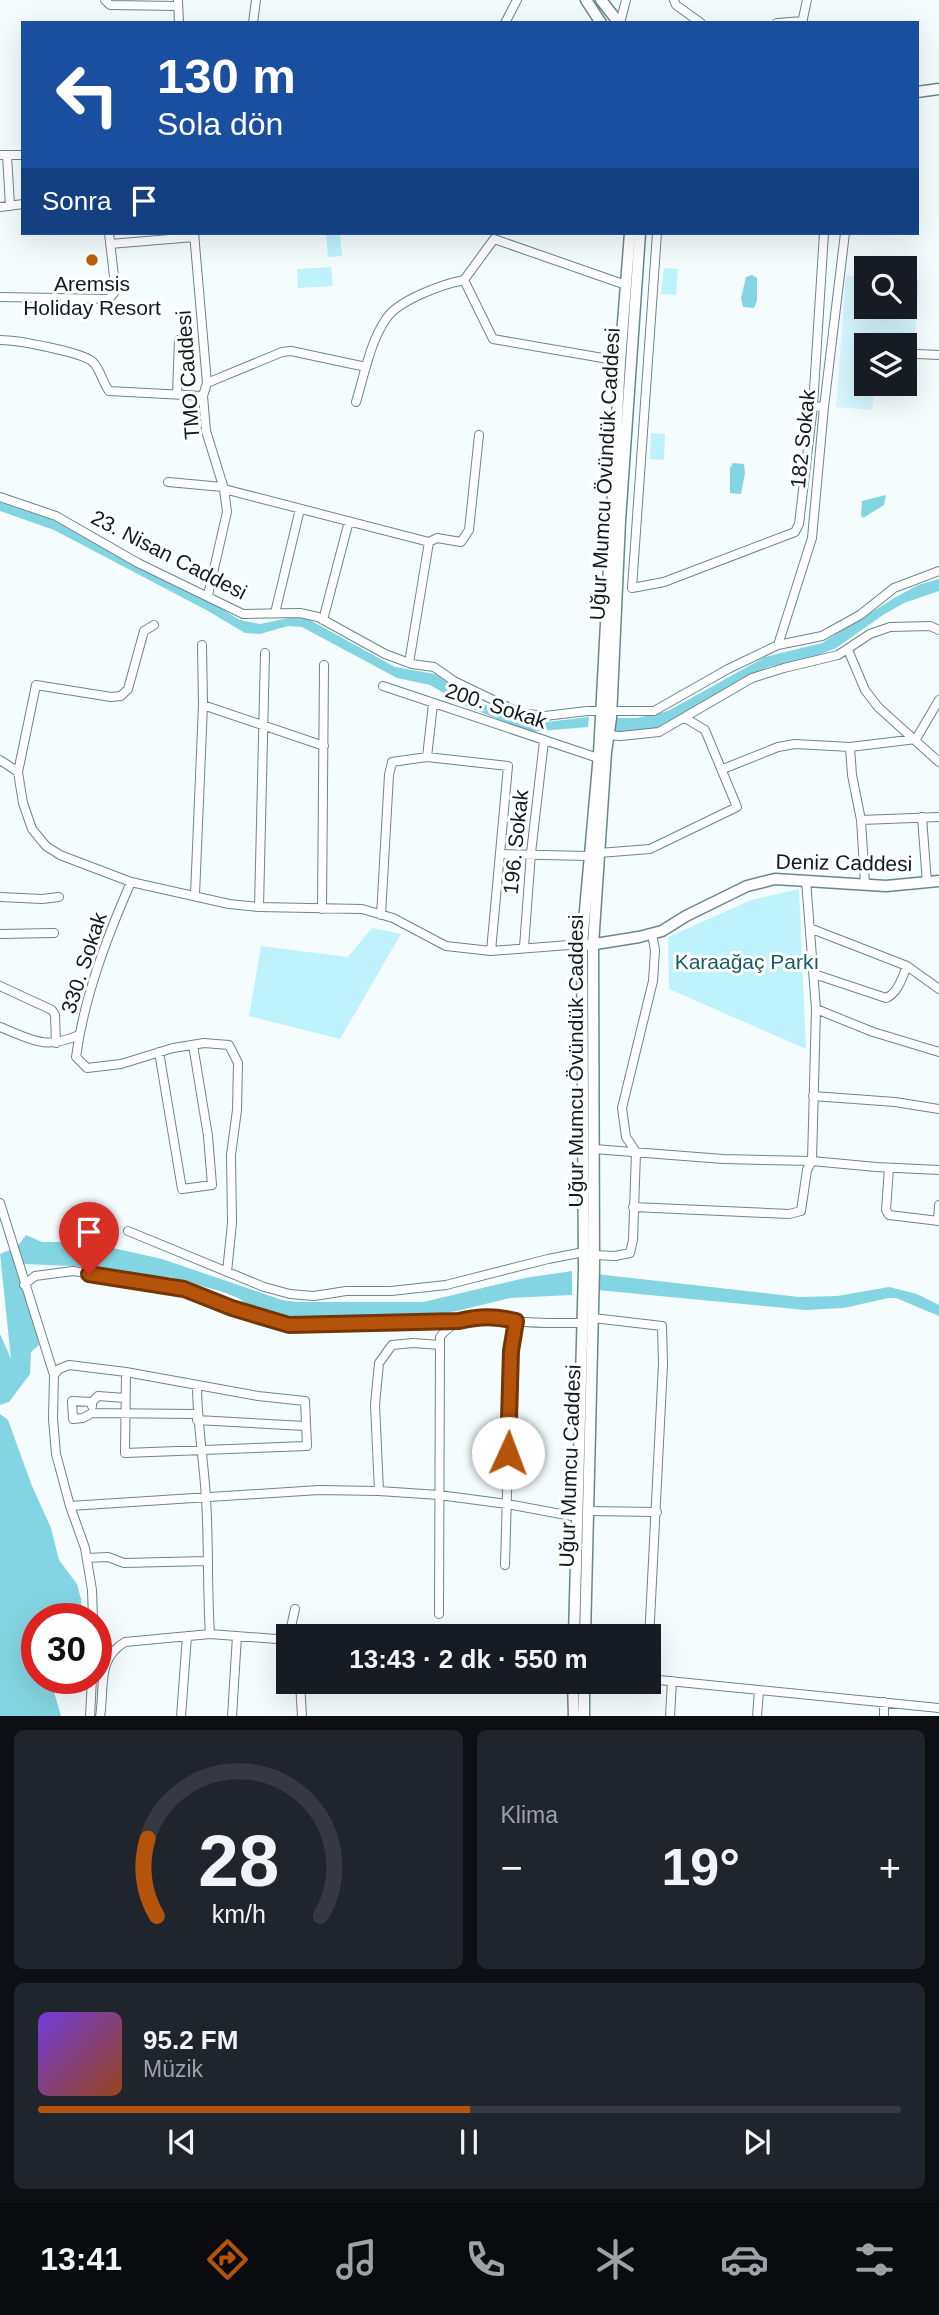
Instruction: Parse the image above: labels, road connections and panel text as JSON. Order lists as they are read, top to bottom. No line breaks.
{"streets":{"street":["TMO Caddesi","182 Sokak","Uğur Mumcu Övündük Caddesi","23. Nisan Caddesi","200. Sokak","196. Sokak","Deniz Caddesi","330. Sokak","Uğur Mumcu Caddesi"]},"crossings":[["TMO Caddesi","23. Nisan Caddesi"],["182 Sokak","23. Nisan Caddesi"],["Uğur Mumcu Övündük Caddesi","23. Nisan Caddesi"],["Uğur Mumcu Övündük Caddesi","200. Sokak"],["Uğur Mumcu Övündük Caddesi","Deniz Caddesi"],["Uğur Mumcu Övündük Caddesi","Uğur Mumcu Caddesi"],["200. Sokak","196. Sokak"]],"parks":["Karaağaç Parkı"],"places":["Aremsis Holiday Resort"],"page":{"turn":["130 m","Sola dön"],"then":"Sonra","limit":"30","trip":"13:43 · 2 dk · 550 m","tile":"Klima","heat":["−","19°","+"],"song":["95.2 FM","Müzik"],"tabs":"13:41","gauge":["28","km/h"]}}
